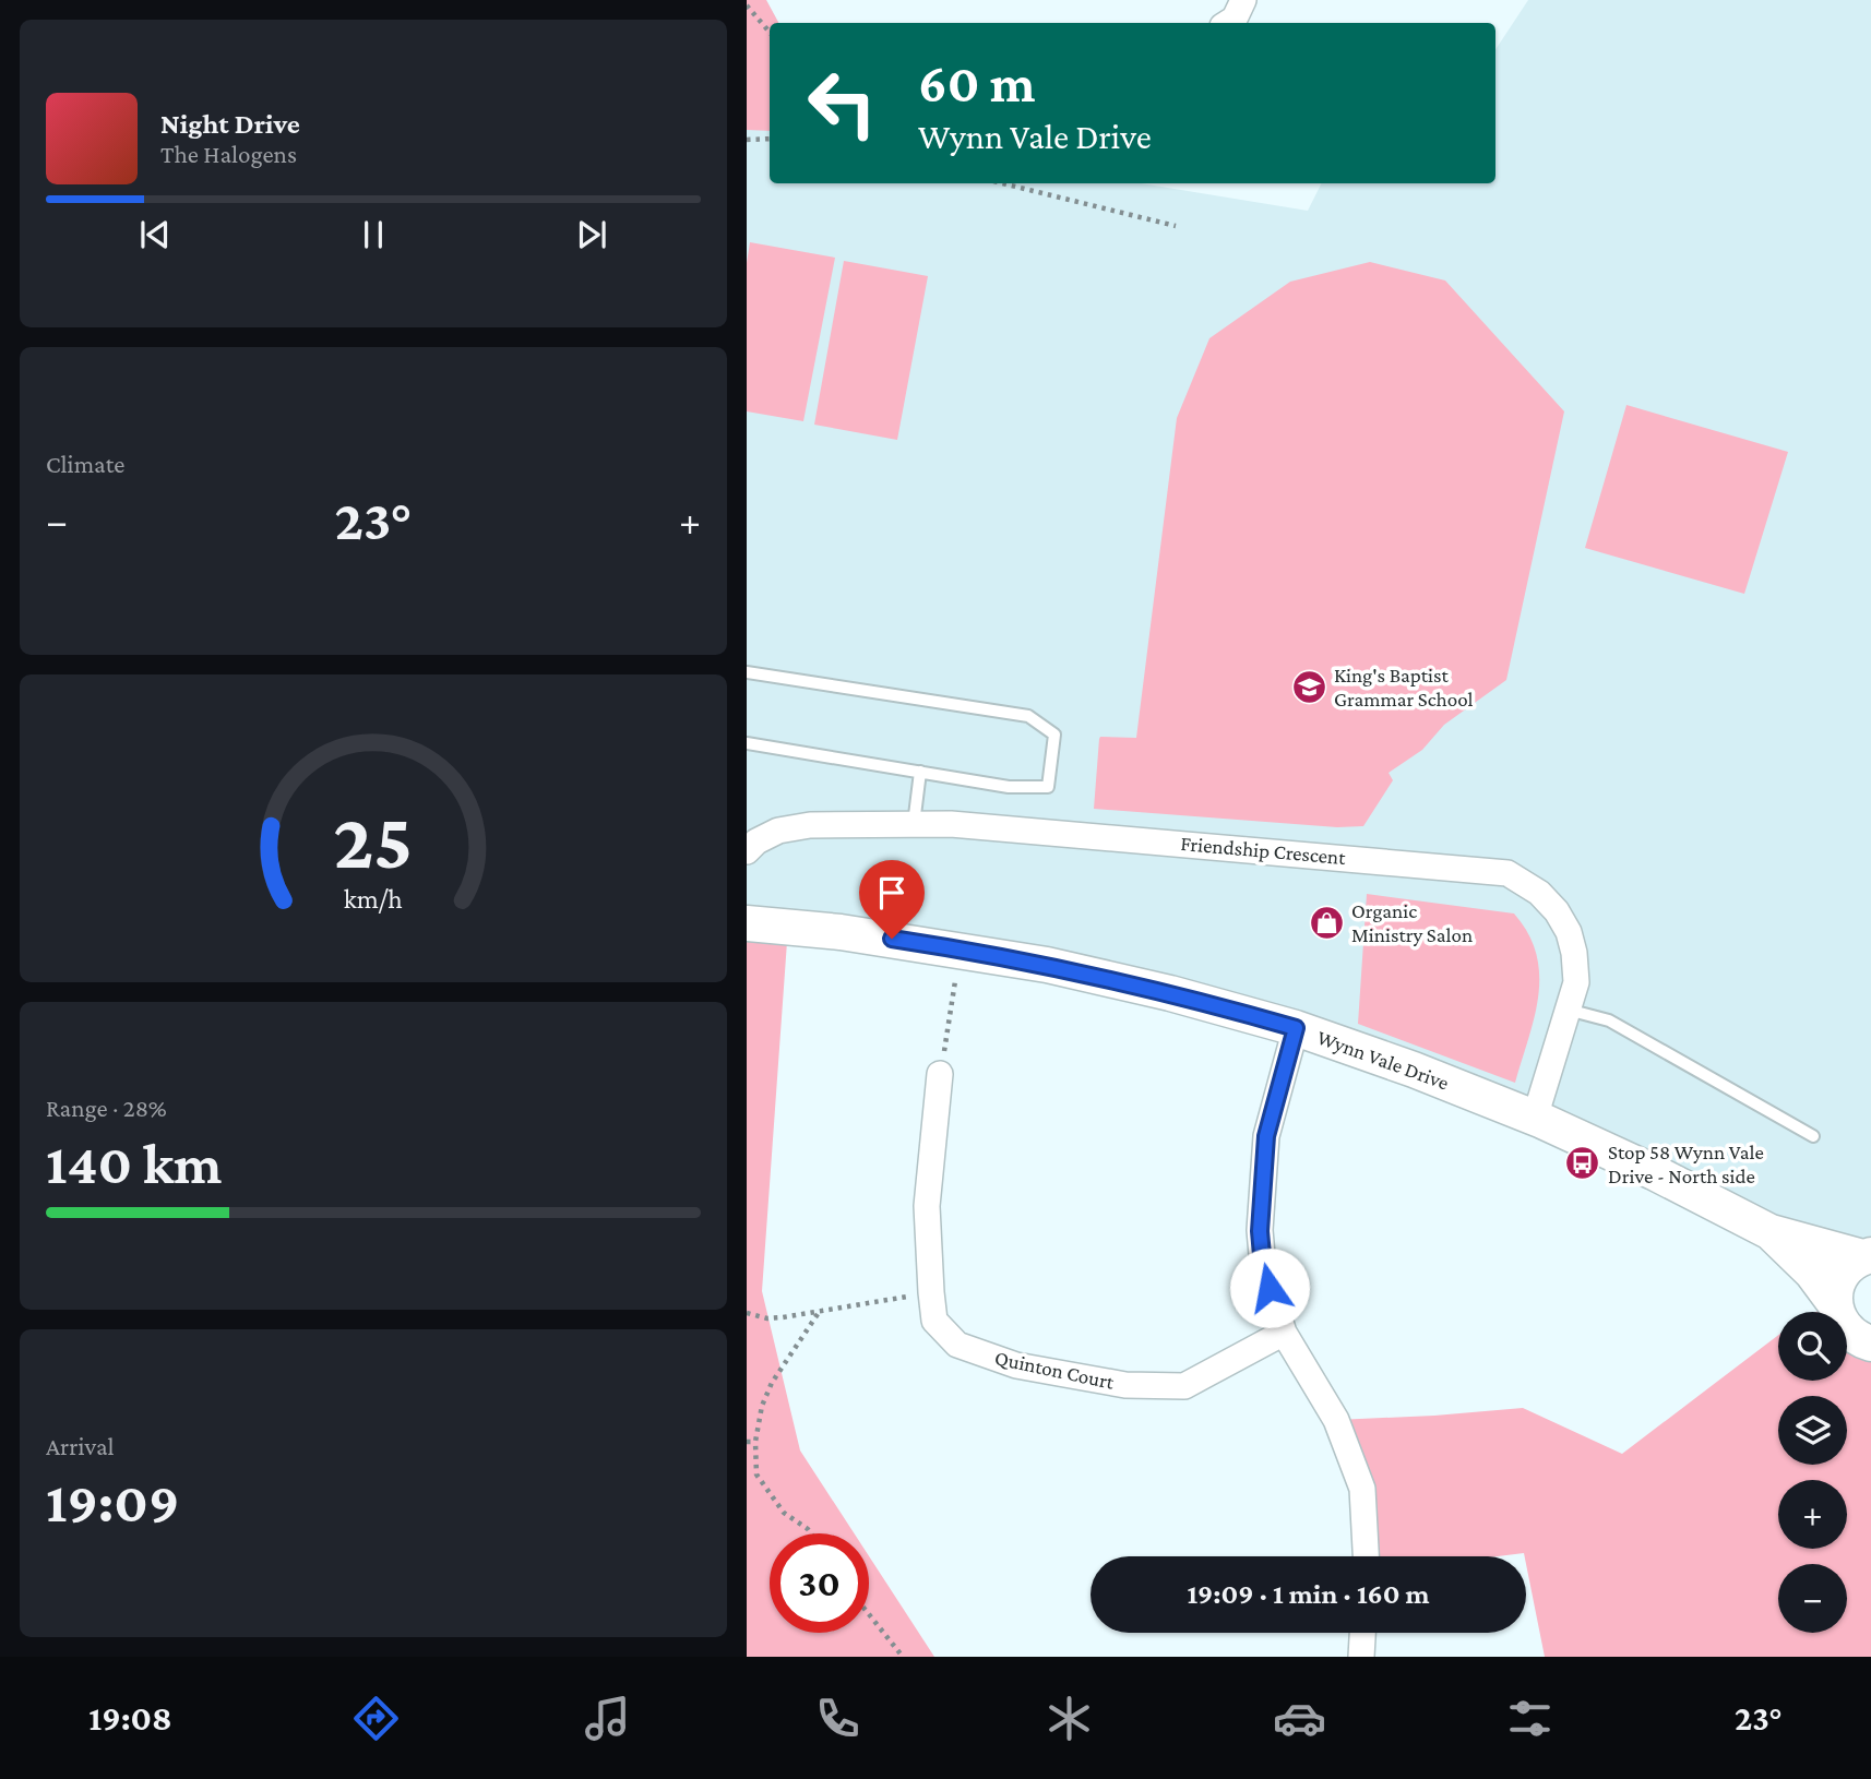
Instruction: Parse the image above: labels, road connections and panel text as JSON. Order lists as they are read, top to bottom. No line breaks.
{"streets":{"main road":["Wynn Vale Drive"],"street":["Friendship Crescent","Quinton Court"]},"crossings":[["Friendship Crescent","Wynn Vale Drive"]],"places":{"school or university":["King's Baptist Grammar School"],"shop":["Organic Ministry Salon"],"bus stop":["Stop 58 Wynn Vale Drive - North side"]},"page":{"turn":["60 m","Wynn Vale Drive"],"song":["Night Drive","The Halogens"],"tile":["Climate",["Range · 28%","140 km"],["Arrival","19:09"]],"heat":["−","23°","+"],"map_buttons":["+","−"],"limit":"30","trip":"19:09 · 1 min · 160 m","tabs":["19:08","23°"],"gauge":["25","km/h"]}}
